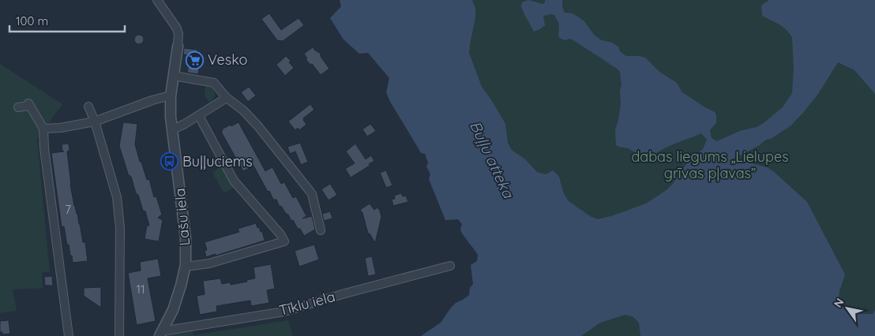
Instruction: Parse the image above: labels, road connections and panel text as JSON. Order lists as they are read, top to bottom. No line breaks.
{"streets":{"street":["Lašu iela","Tīklu iela"]},"crossings":[["Lašu iela","Tīklu iela"]],"water":["Buļļu atteka"],"parks":["dabas liegums „Lielupes grīvas pļavas”"],"places":{"supermarket":["Vesko"],"bus stop":["Buļļuciems"]},"house_numbers":["7","11"],"scale_bar":"100 m","north":"top left"}
